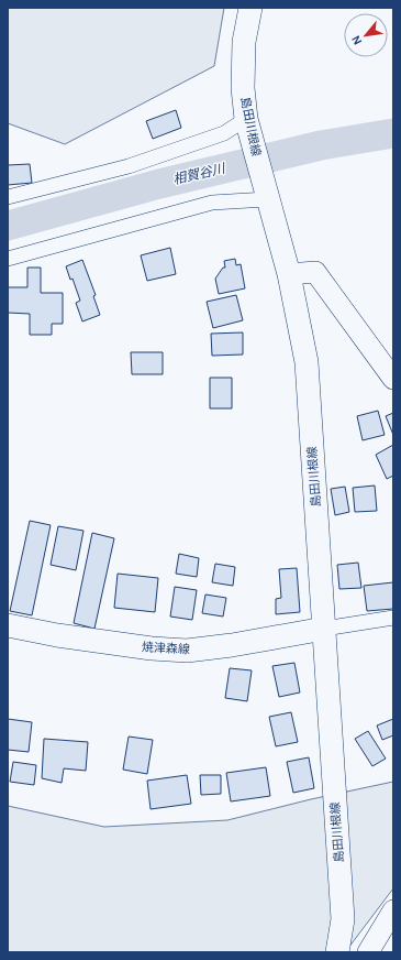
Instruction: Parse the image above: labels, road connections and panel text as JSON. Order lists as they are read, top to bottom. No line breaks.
{"streets":{"main road":["島田川根線","焼津森線"]},"crossings":[["島田川根線","焼津森線"]],"water":["相賀谷川"],"north":"bottom left"}
